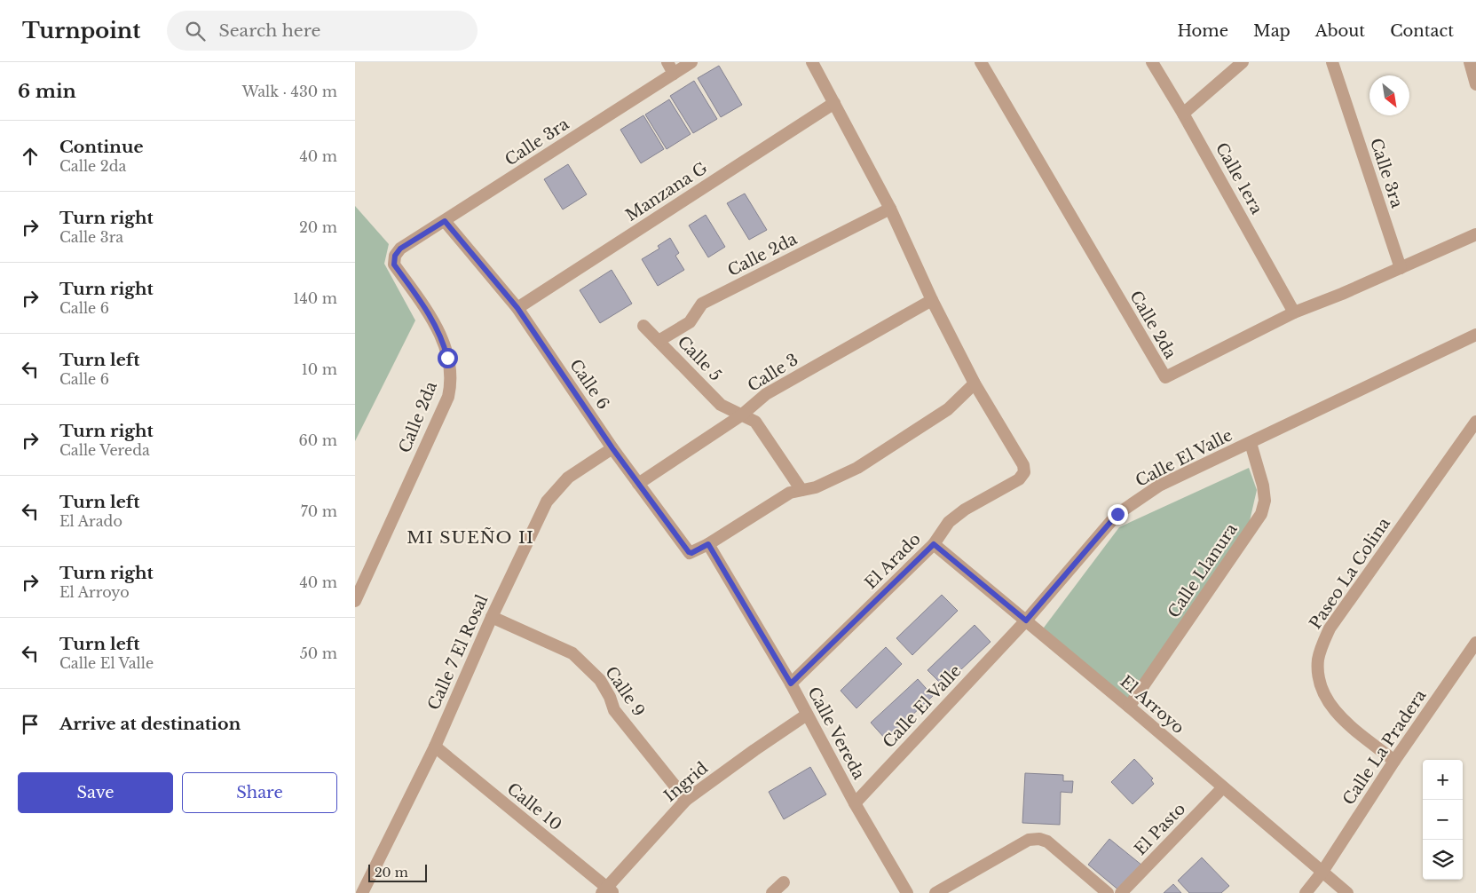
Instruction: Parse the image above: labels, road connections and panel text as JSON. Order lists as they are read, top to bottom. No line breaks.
{"streets":{"street":["Calle 3ra","Calle 1era","Manzana G","Calle 2da","Calle 5","Calle 3","Calle 6","Calle El Valle","El Arado","Calle Llanura","Paseo La Colina","Calle 7 El Rosal","Calle 9","El Arroyo","Calle Vereda","Calle La Pradera","Ingrid","Calle 10","El Pasto"]},"crossings":[["Calle 3ra","Calle 2da"],["Calle 3ra","Calle 6"],["Calle 1era","Calle 2da"],["Manzana G","Calle 6"],["Calle 2da","Calle 5"],["Calle 5","Calle 3"],["Calle 3","Calle 6"],["Calle 6","Calle 7 El Rosal"],["Calle 6","Calle Vereda"],["Calle El Valle","Calle Llanura"],["Calle El Valle","El Arroyo"],["Calle El Valle","Calle Vereda"],["El Arado","El Arroyo"],["El Arado","Calle Vereda"],["Calle Llanura","El Arroyo"],["Paseo La Colina","Calle La Pradera"],["Calle 7 El Rosal","Calle 9"],["Calle 7 El Rosal","Calle 10"],["Calle 9","Ingrid"],["El Arroyo","Calle La Pradera"],["El Arroyo","El Pasto"],["Calle Vereda","Ingrid"],["Ingrid","Calle 10"]],"districts":["MI SUEÑO II"],"scale_bar":"20 m","north":"bottom right","page":{"header":"Turnpoint","search":"Search here","nav":["Home","Map","About","Contact"],"heading":["6 min","Walk · 430 m"],"list":[["Continue","Calle 2da","40 m"],["Turn right","Calle 3ra","20 m"],["Turn right","Calle 6","140 m"],["Turn left","Calle 6","10 m"],["Turn right","Calle Vereda","60 m"],["Turn left","El Arado","70 m"],["Turn right","El Arroyo","40 m"],["Turn left","Calle El Valle","50 m"],"Arrive at destination"],"buttons":["Save","Share"],"map_buttons":["+","−"],"scale":"20 m"}}
